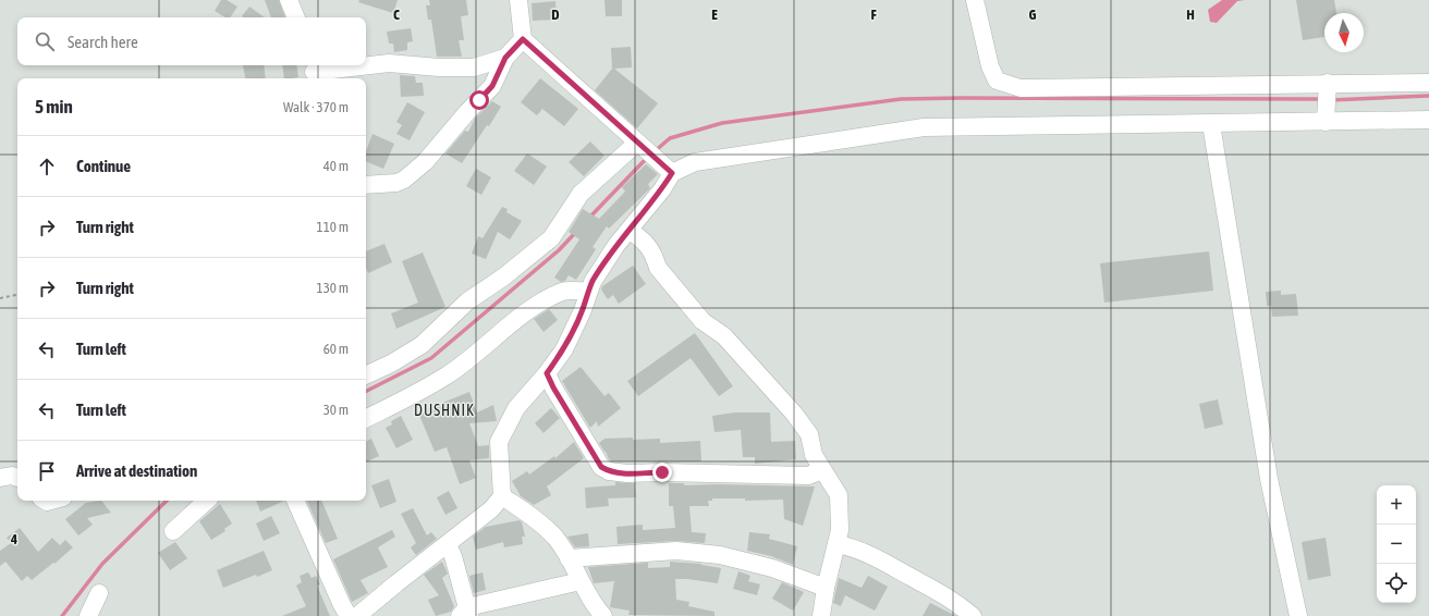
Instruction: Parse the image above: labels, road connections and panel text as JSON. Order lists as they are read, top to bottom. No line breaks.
{"districts":["DUSHNIK"],"north":"bottom","page":{"search":"Search here","heading":["5 min","Walk · 370 m"],"list":[["Continue","40 m"],["Turn right","110 m"],["Turn right","130 m"],["Turn left","60 m"],["Turn left","30 m"],"Arrive at destination"],"map_buttons":["+","−"]},"grid":{"columns":["C","D","E","F","G","H"],"rows":["4"]}}
